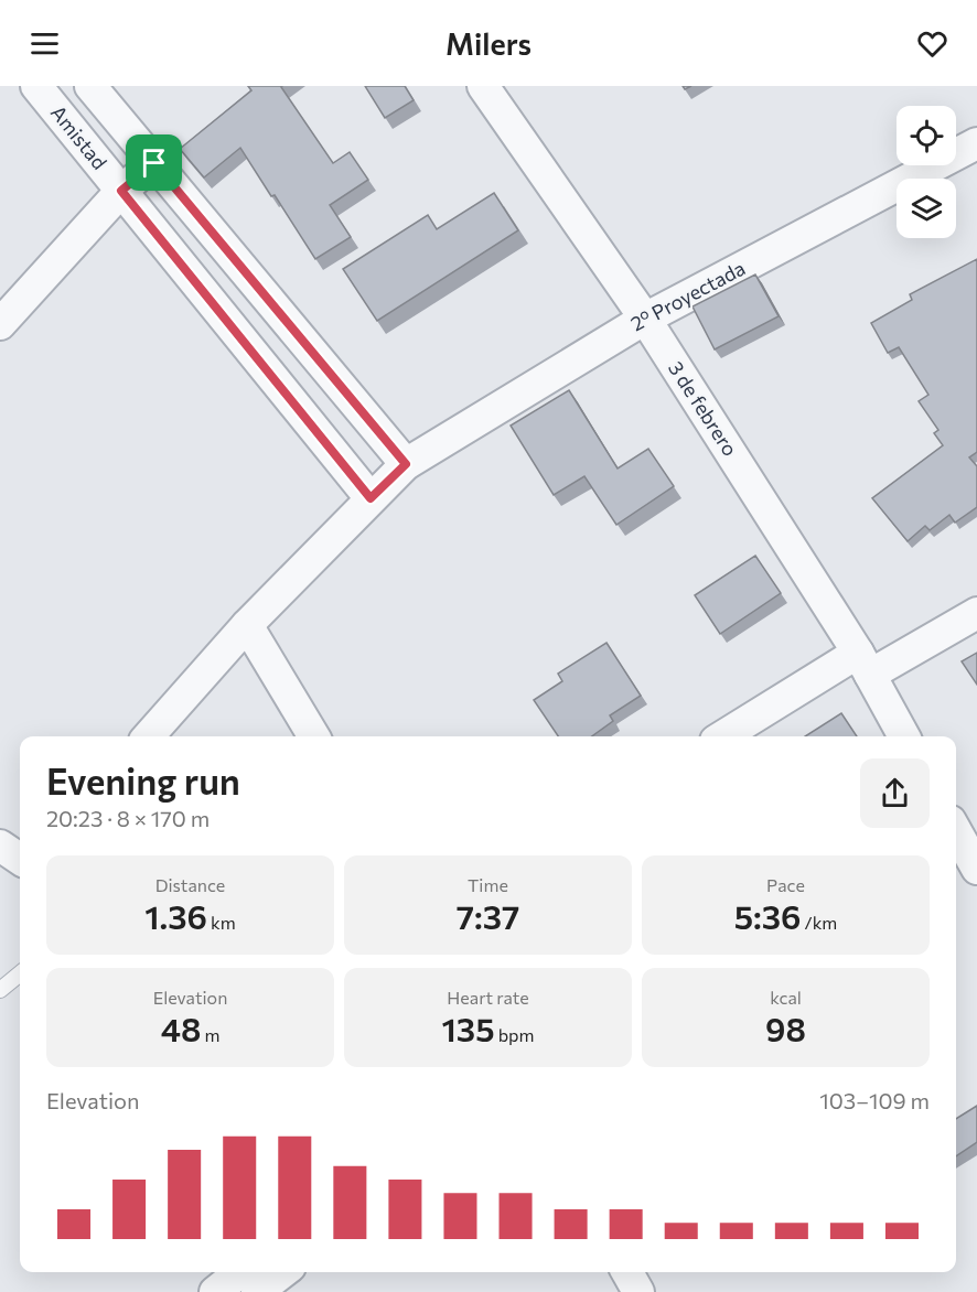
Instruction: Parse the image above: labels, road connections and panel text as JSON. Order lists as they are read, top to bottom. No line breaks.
{"streets":{"street":["Amistad","2º Proyectada","3 de febrero"]},"crossings":[["Amistad","2º Proyectada"],["2º Proyectada","3 de febrero"]],"page":{"header":"Milers","heading":["Evening run","20:23 · 8 × 170 m"],"stats":[["Distance","1.36 km"],["Time","7:37"],["Pace","5:36 /km"],["Elevation","48 m"],["Heart rate","135 bpm"],["kcal","98"]],"chart":["Elevation","103–109 m"]}}
